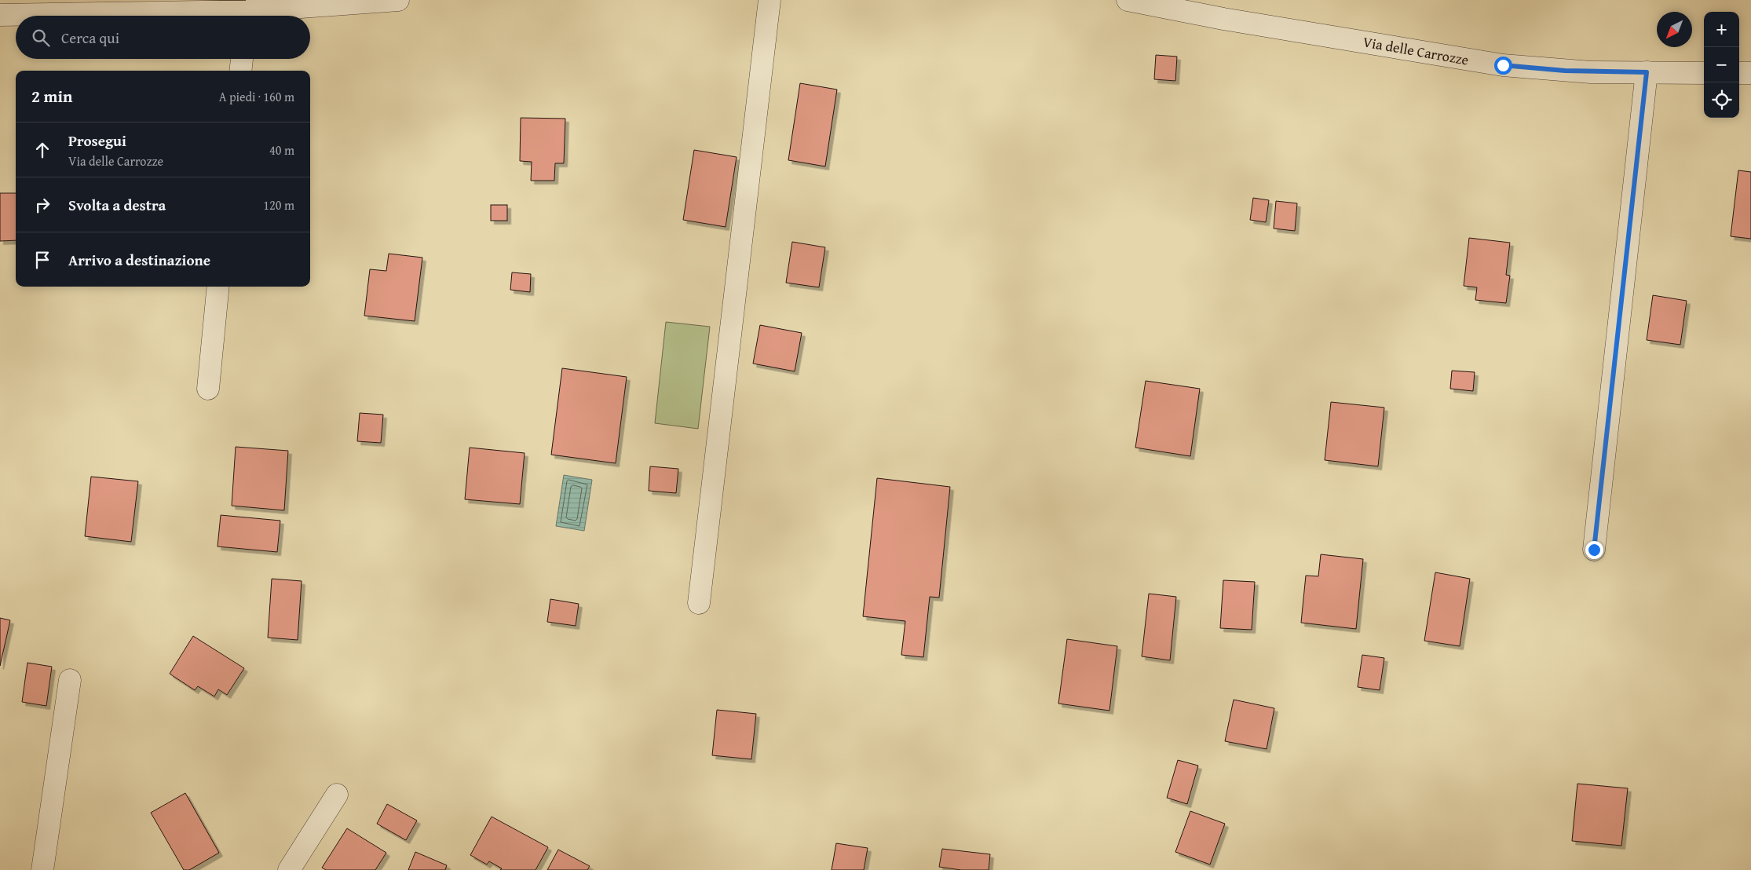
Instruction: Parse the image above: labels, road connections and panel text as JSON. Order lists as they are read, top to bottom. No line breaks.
{"streets":{"street":["Via delle Carrozze"]},"north":"bottom left","page":{"map_buttons":["+","−"],"search":"Cerca qui","heading":["2 min","A piedi · 160 m"],"list":[["Prosegui","Via delle Carrozze","40 m"],["Svolta a destra","120 m"],"Arrivo a destinazione"]}}
